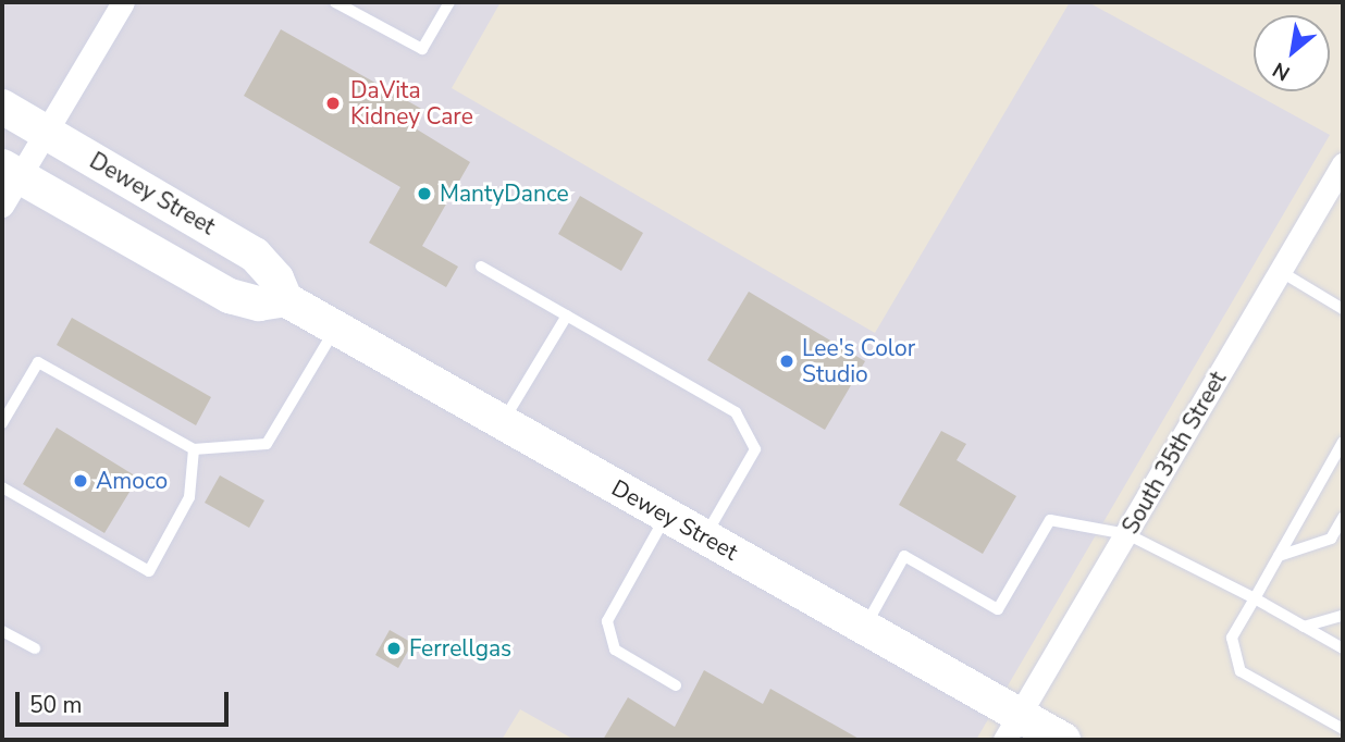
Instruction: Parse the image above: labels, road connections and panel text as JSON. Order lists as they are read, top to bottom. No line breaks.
{"streets":{"street":["Dewey Street","South 35th Street"]},"crossings":[["Dewey Street","South 35th Street"]],"places":["DaVita Kidney Care","MantyDance","Lee's Color Studio","Amoco","Ferrellgas"],"scale_bar":"50 m","north":"bottom left"}
